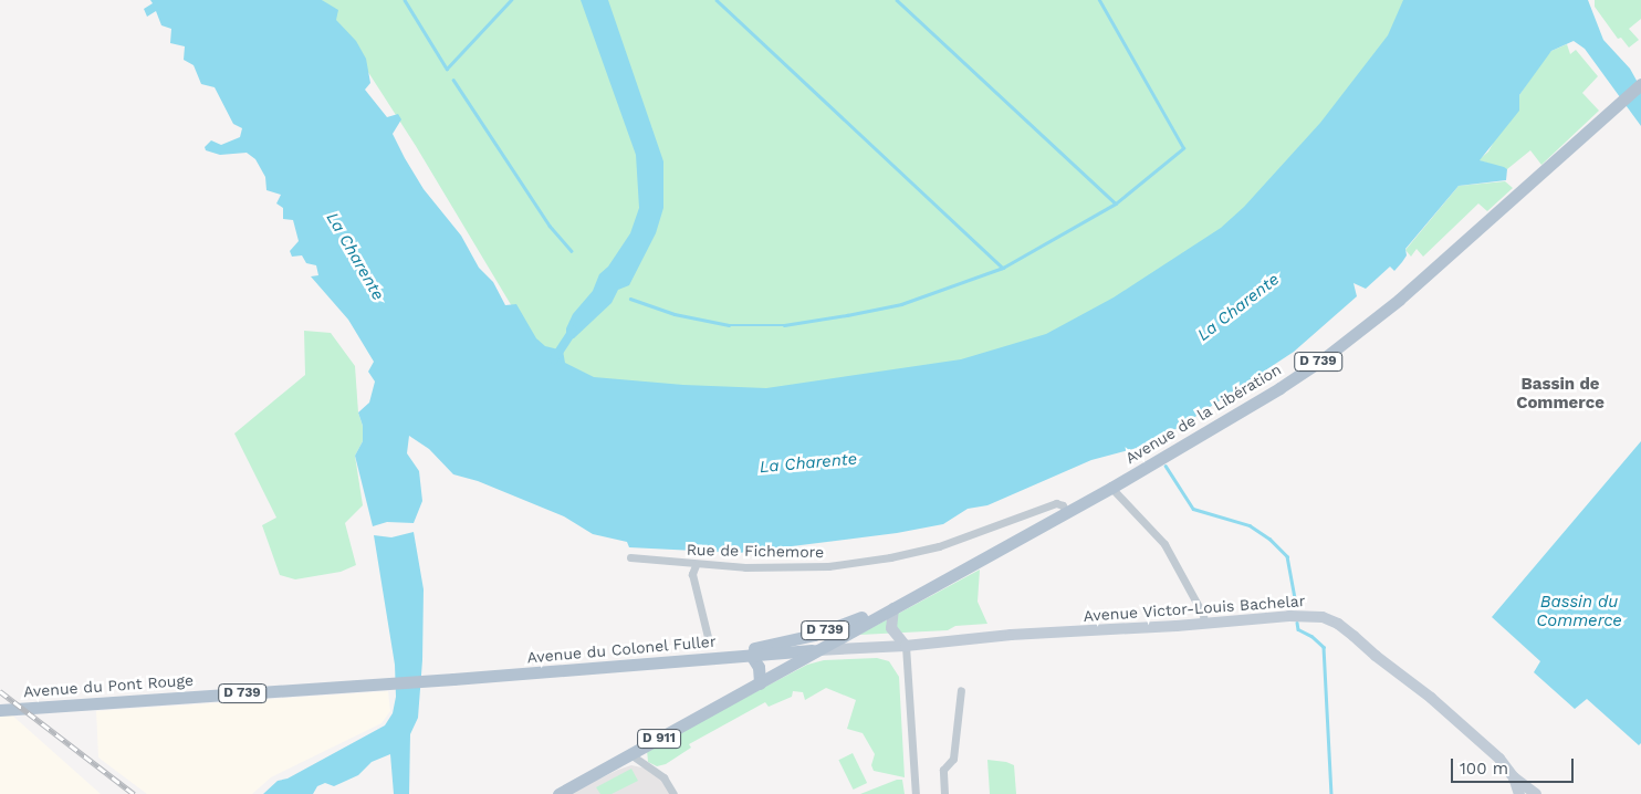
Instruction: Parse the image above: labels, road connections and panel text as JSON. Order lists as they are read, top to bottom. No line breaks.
{"streets":{"main road":["D 739","Avenue de la Libération","Avenue Victor-Louis Bachelar","Avenue du Colonel Fuller","Avenue du Pont Rouge","D 911"],"street":["Rue de Fichemore"]},"crossings":[["D 739","Avenue de la Libération"],["D 739","Avenue Victor-Louis Bachelar"],["D 739","Avenue du Colonel Fuller"],["D 739","D 911"],["Avenue de la Libération","Rue de Fichemore"],["Avenue de la Libération","Avenue Victor-Louis Bachelar"],["Avenue de la Libération","Avenue du Colonel Fuller"],["Avenue Victor-Louis Bachelar","Avenue du Colonel Fuller"],["Avenue du Colonel Fuller","Avenue du Pont Rouge"]],"districts":["Bassin de Commerce"],"water":["La Charente","Bassin du Commerce"],"scale_bar":"100 m"}
